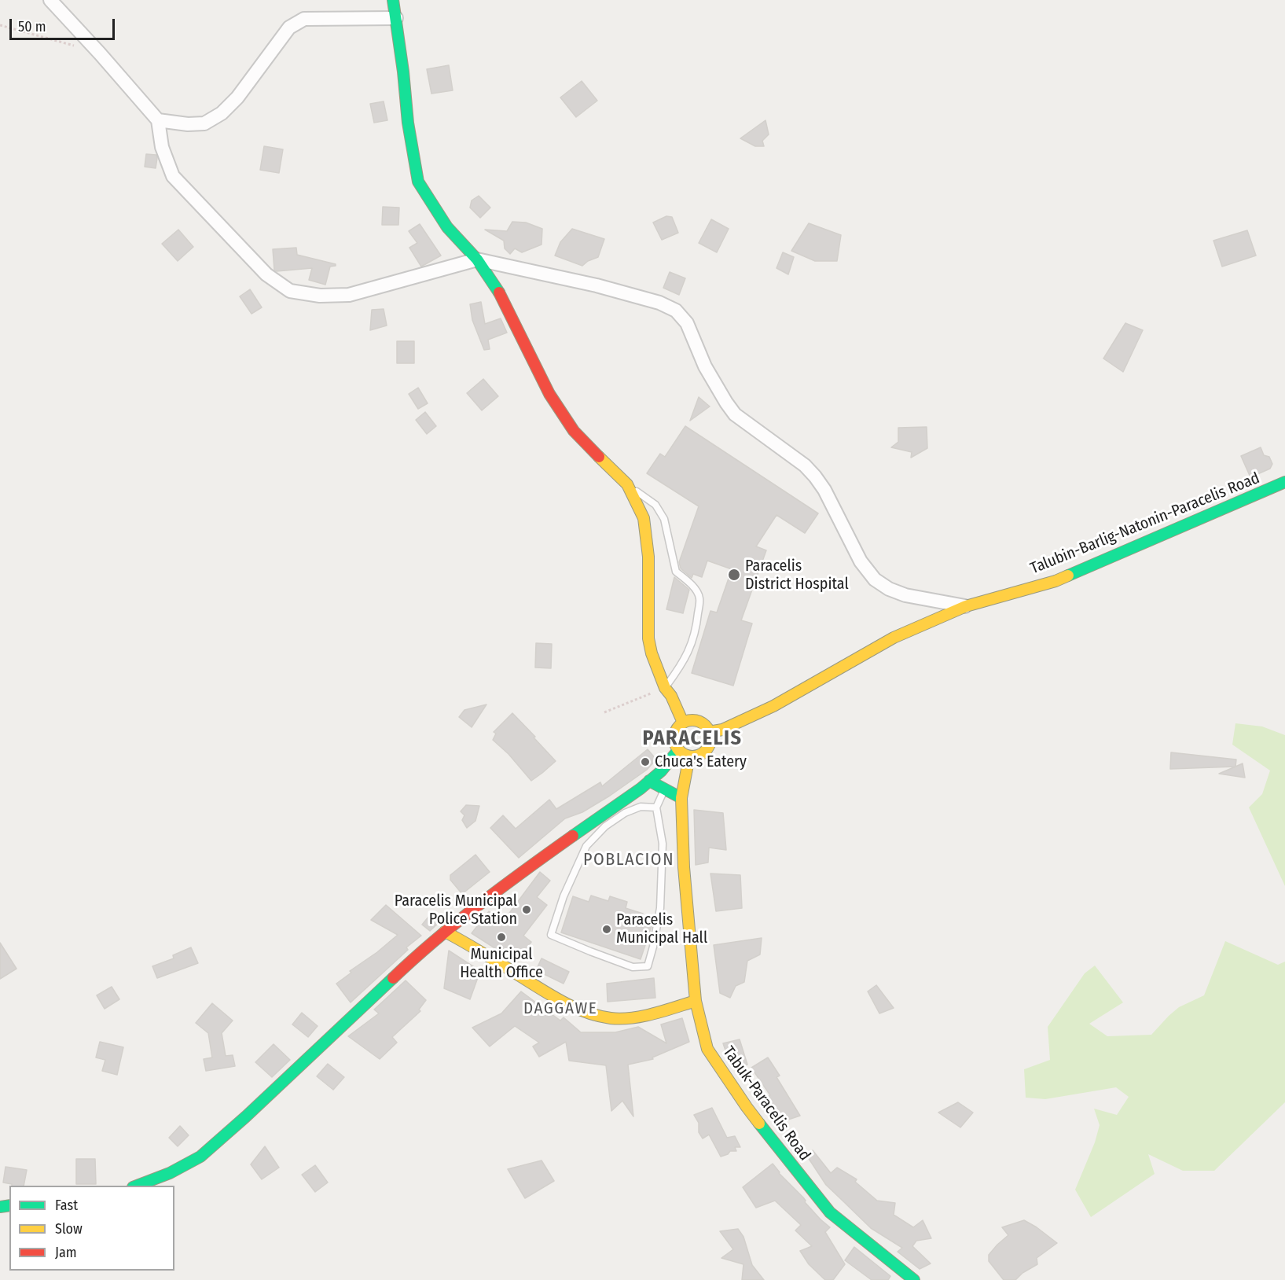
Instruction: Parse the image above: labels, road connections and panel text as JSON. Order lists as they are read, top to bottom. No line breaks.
{"streets":{"main road":["Talubin-Barlig-Natonin-Paracelis Road","Tabuk-Paracelis Road"]},"crossings":[["Talubin-Barlig-Natonin-Paracelis Road","Tabuk-Paracelis Road"]],"districts":["PARACELIS","POBLACION","DAGGAWE"],"places":["Paracelis District Hospital","Chuca's Eatery","Paracelis Municipal Police Station","Paracelis Municipal Hall","Municipal Health Office"],"legend":["Fast","Slow","Jam"],"scale_bar":"50 m"}
